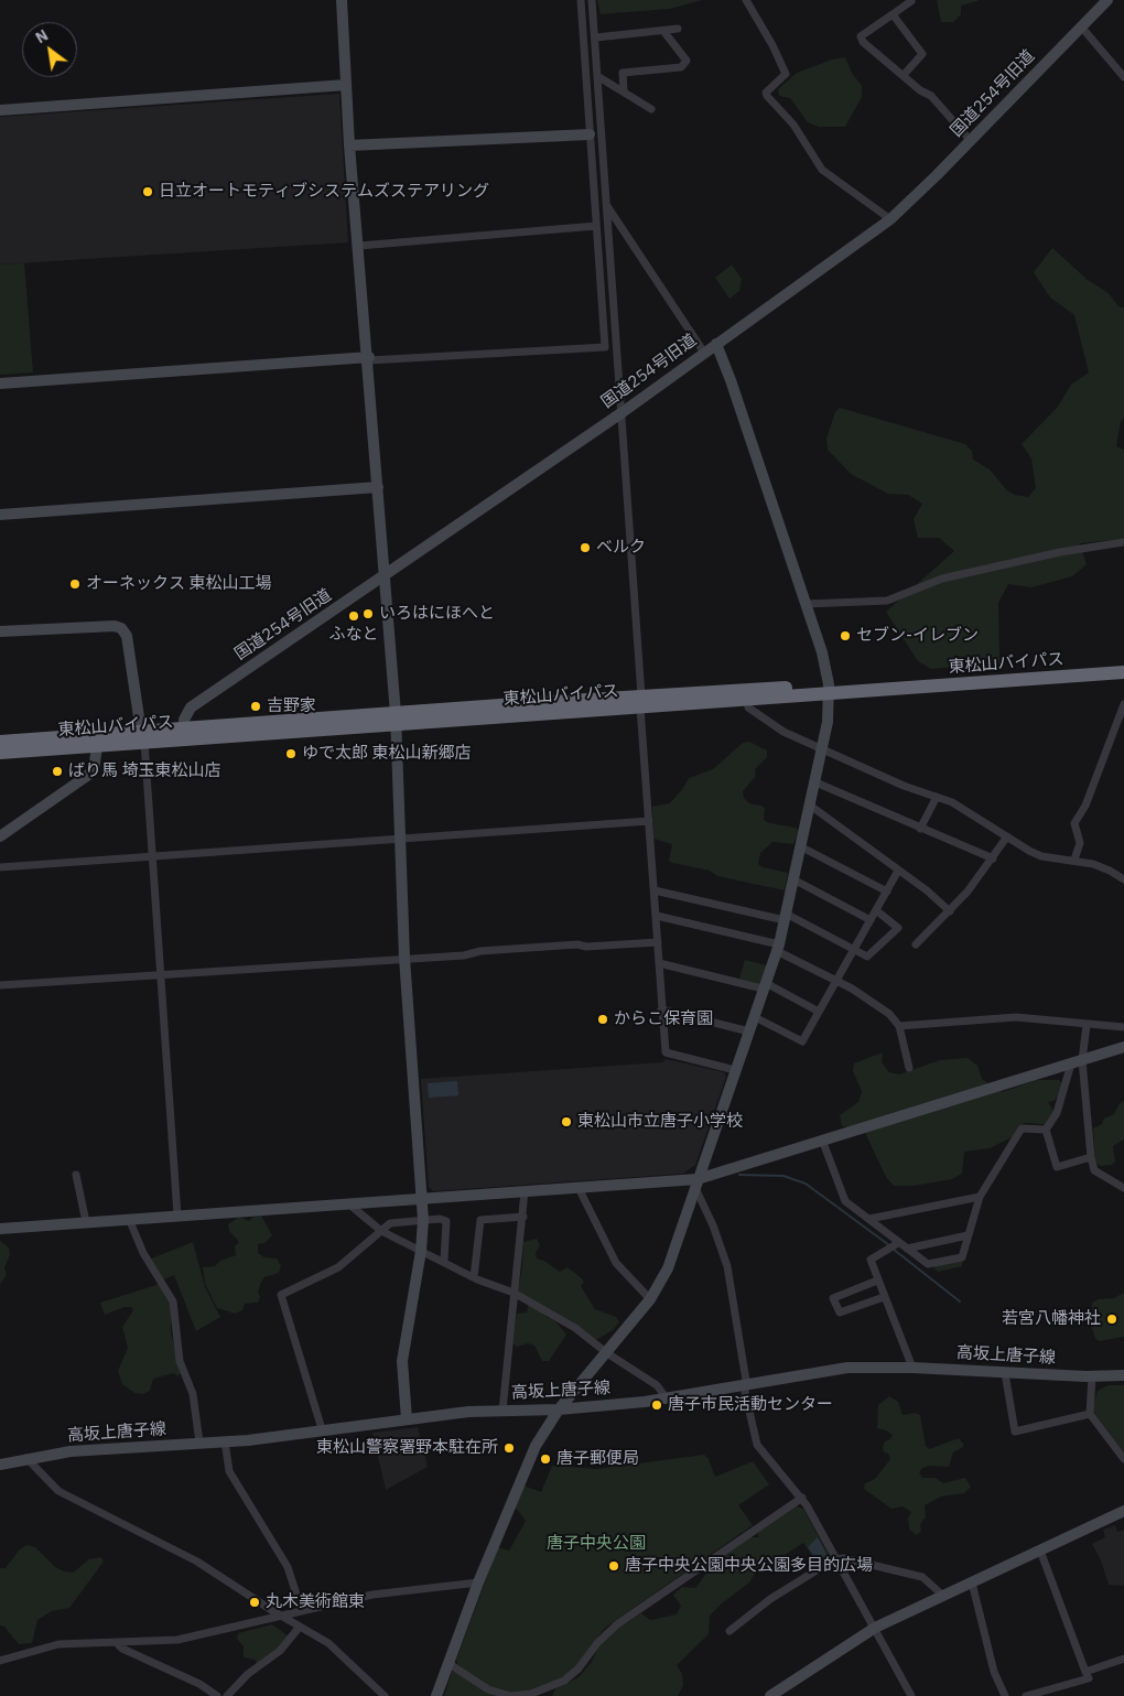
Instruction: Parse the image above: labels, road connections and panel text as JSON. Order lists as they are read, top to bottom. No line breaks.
{"streets":{"highway":["東松山バイパス"],"street":["国道254号旧道","高坂上唐子線"]},"crossings":[["国道254号旧道","東松山バイパス"]],"parks":["唐子中央公園"],"places":["日立オートモティブシステムズステアリング","ベルク","オーネックス 東松山工場","いろはにほへと","ふなと","セブン-イレブン","吉野家","ゆで太郎 東松山新郷店","ばり馬 埼玉東松山店","からこ保育園","東松山市立唐子小学校","若宮八幡神社","唐子市民活動センター","東松山警察署野本駐在所","唐子郵便局","唐子中央公園中央公園多目的広場","丸木美術館東"],"north":"top left"}
